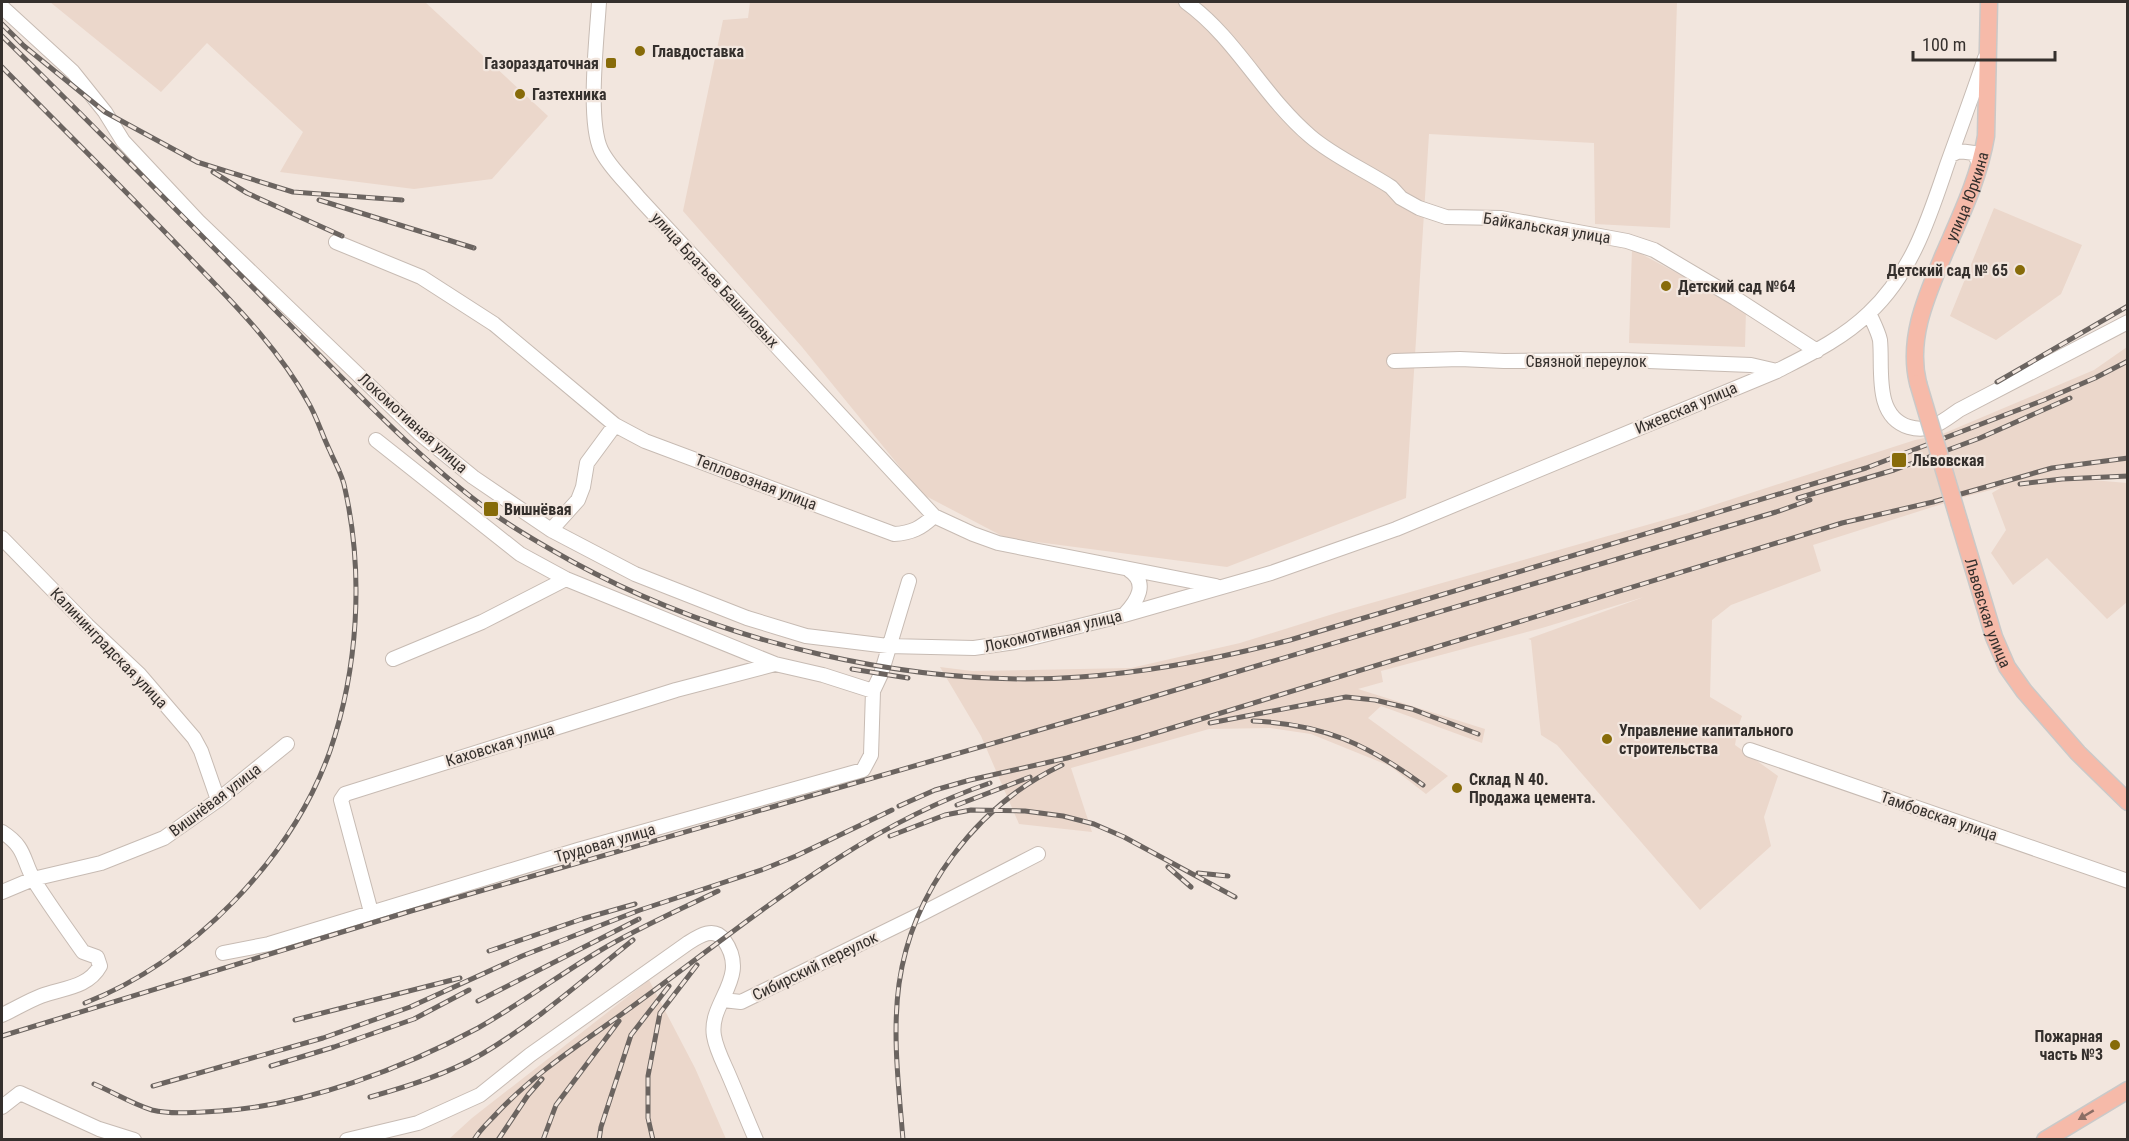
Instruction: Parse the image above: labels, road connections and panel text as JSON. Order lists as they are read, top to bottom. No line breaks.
{"streets":{"main road":["улица Юркина","Львовская улица"],"street":["Байкальская улица","улица Братьев Башиловых","Связной переулок","Ижевская улица","Локомотивная улица","Тепловозная улица","Калининградская улица","Каховская улица","Вишнёвая улица","Тамбовская улица","Трудовая улица","Сибирский переулок"]},"crossings":[["улица Юркина","Ижевская улица"],["улица Юркина","Львовская улица"],["Байкальская улица","Ижевская улица"],["улица Братьев Башиловых","Тепловозная улица"],["Связной переулок","Ижевская улица"],["Ижевская улица","Локомотивная улица"],["Локомотивная улица","Трудовая улица"],["Калининградская улица","Вишнёвая улица"],["Каховская улица","Трудовая улица"]],"places":{"other":["Главдоставка","Газтехника","Детский сад № 65","Детский сад №64","Управление капитального строительства","Склад N 40. Продажа цемента.","Пожарная часть №3"],"transit":["Газораздаточная","Львовская","Вишнёвая"]},"scale_bar":"100 m"}
